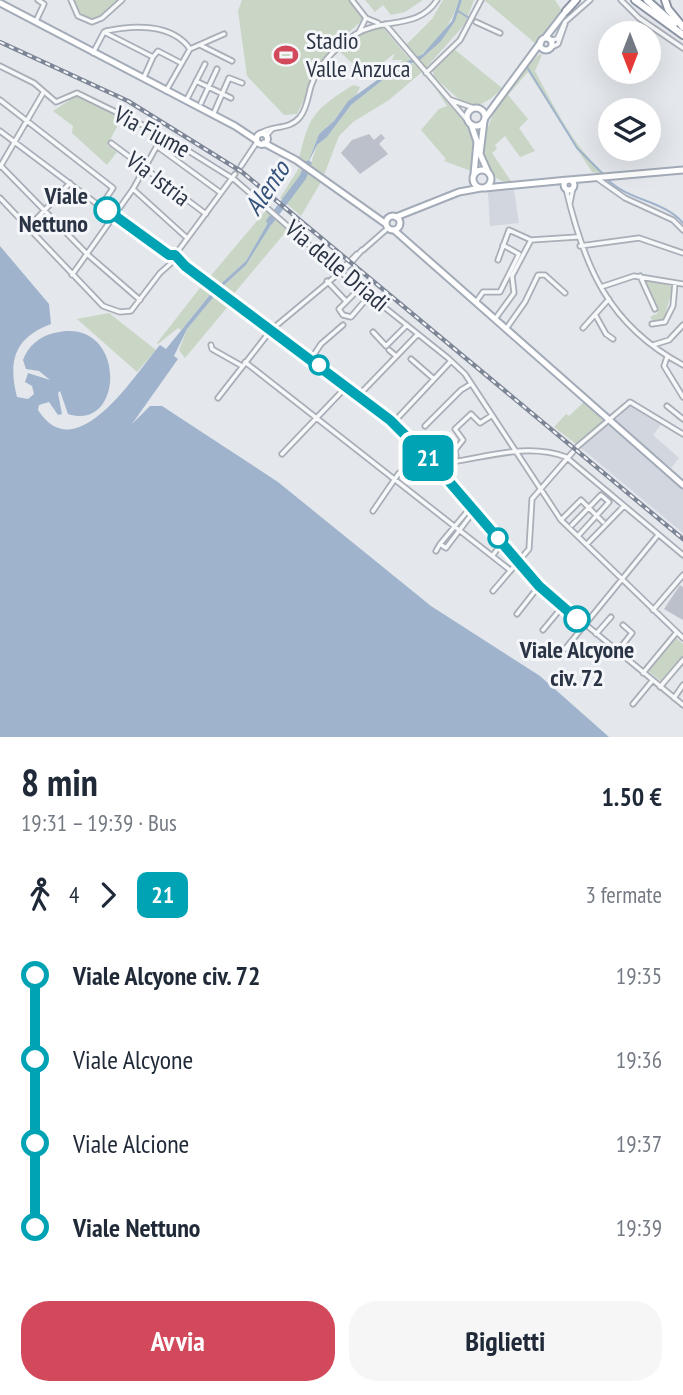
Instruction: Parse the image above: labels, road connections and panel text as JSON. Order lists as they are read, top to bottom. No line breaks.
{"streets":{"street":["Via Fiume","Via Istria","Via delle Driadi"]},"crossings":[["Via Fiume","Via delle Driadi"]],"water":["Alento"],"places":{"sports":["Stadio Valle Anzuca"],"other":["Viale Nettuno","Viale Alcyone civ. 72"]},"lines":["bus line 21"],"north":"bottom","page":{"on_map":"21","heading":["8 min","19:31 – 19:39 · Bus","1.50 €"],"legs":["4","21","3 fermate"],"list":[{"name":"Viale Alcyone civ. 72","value":"19:35"},{"name":"Viale Alcyone","value":"19:36"},{"name":"Viale Alcione","value":"19:37"},{"name":"Viale Nettuno","value":"19:39"}],"buttons":["Avvia","Biglietti"]}}
